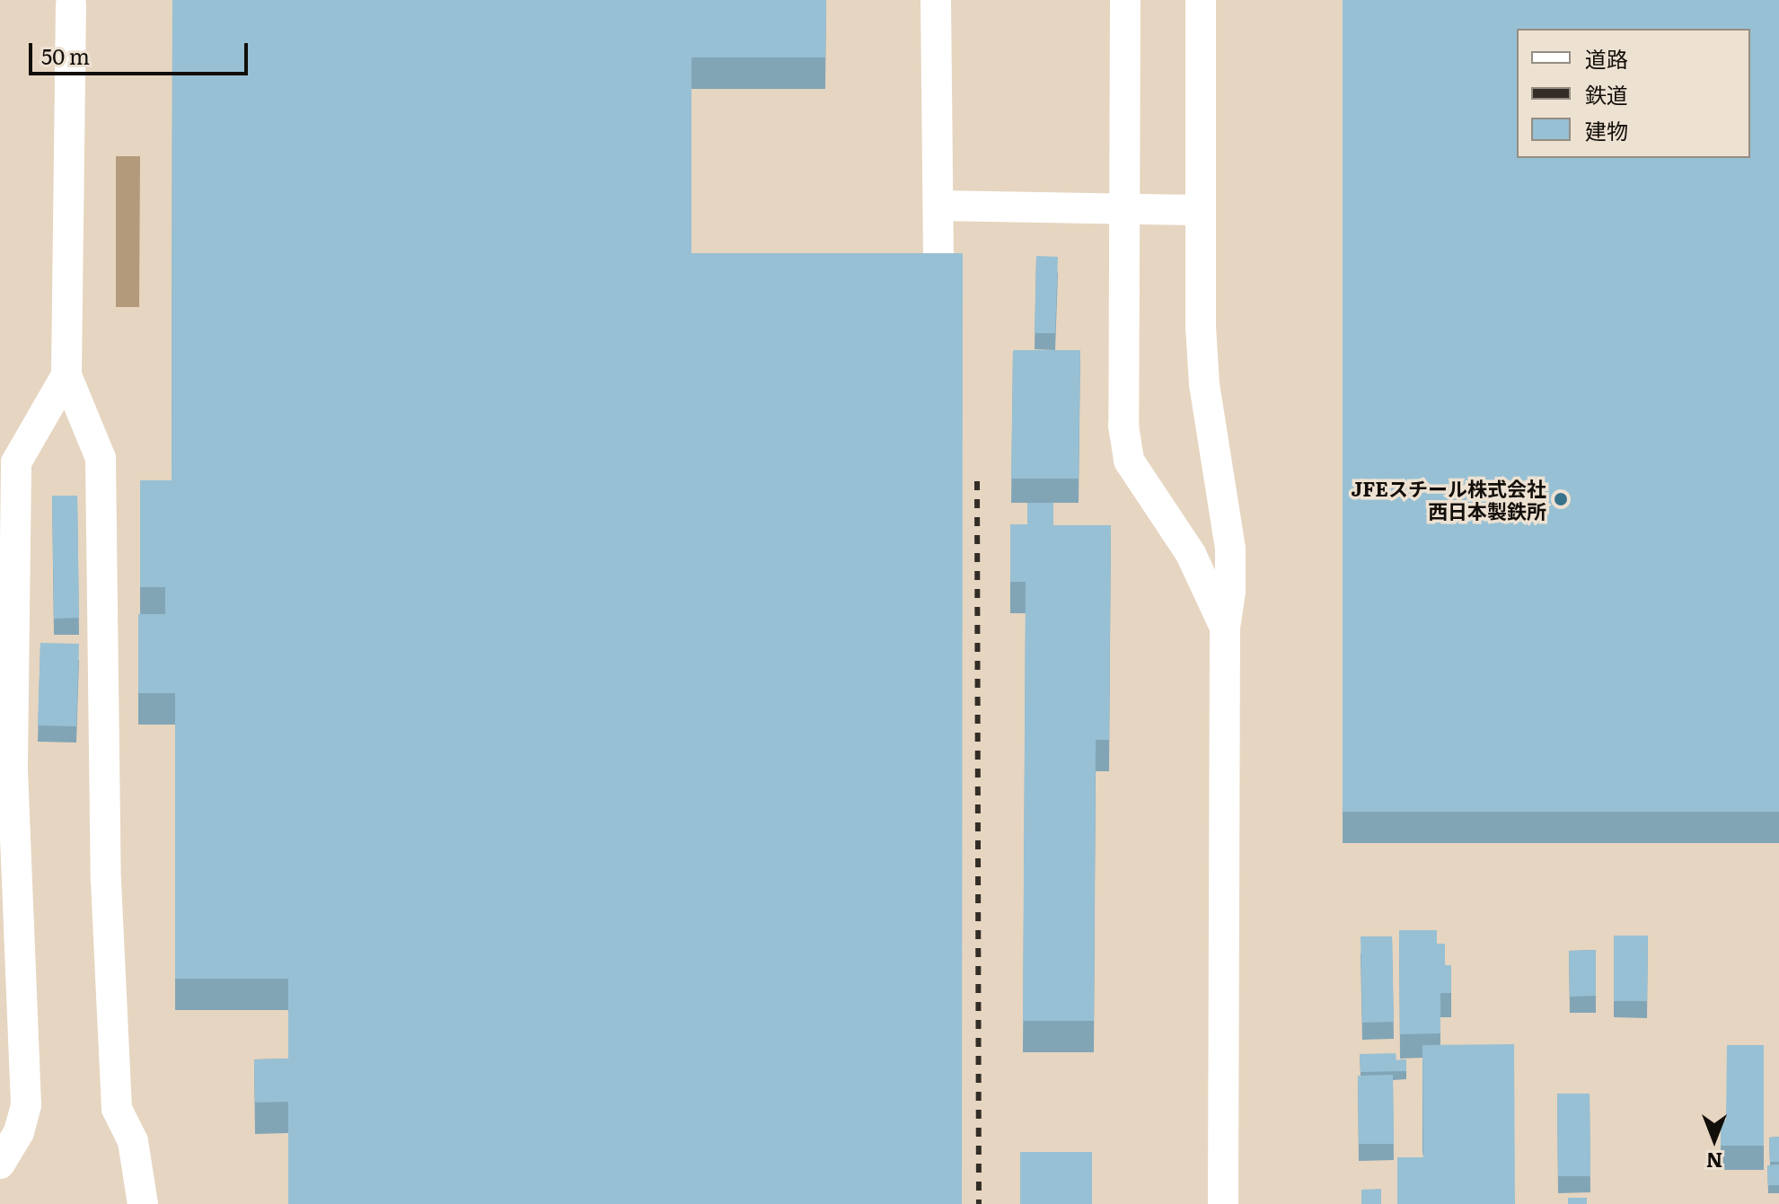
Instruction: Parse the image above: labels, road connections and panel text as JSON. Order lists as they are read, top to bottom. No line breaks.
{"places":["JFEスチール株式会社 西日本製鉄所"],"legend":["道路","鉄道","建物"],"scale_bar":"50 m","north":"bottom"}
